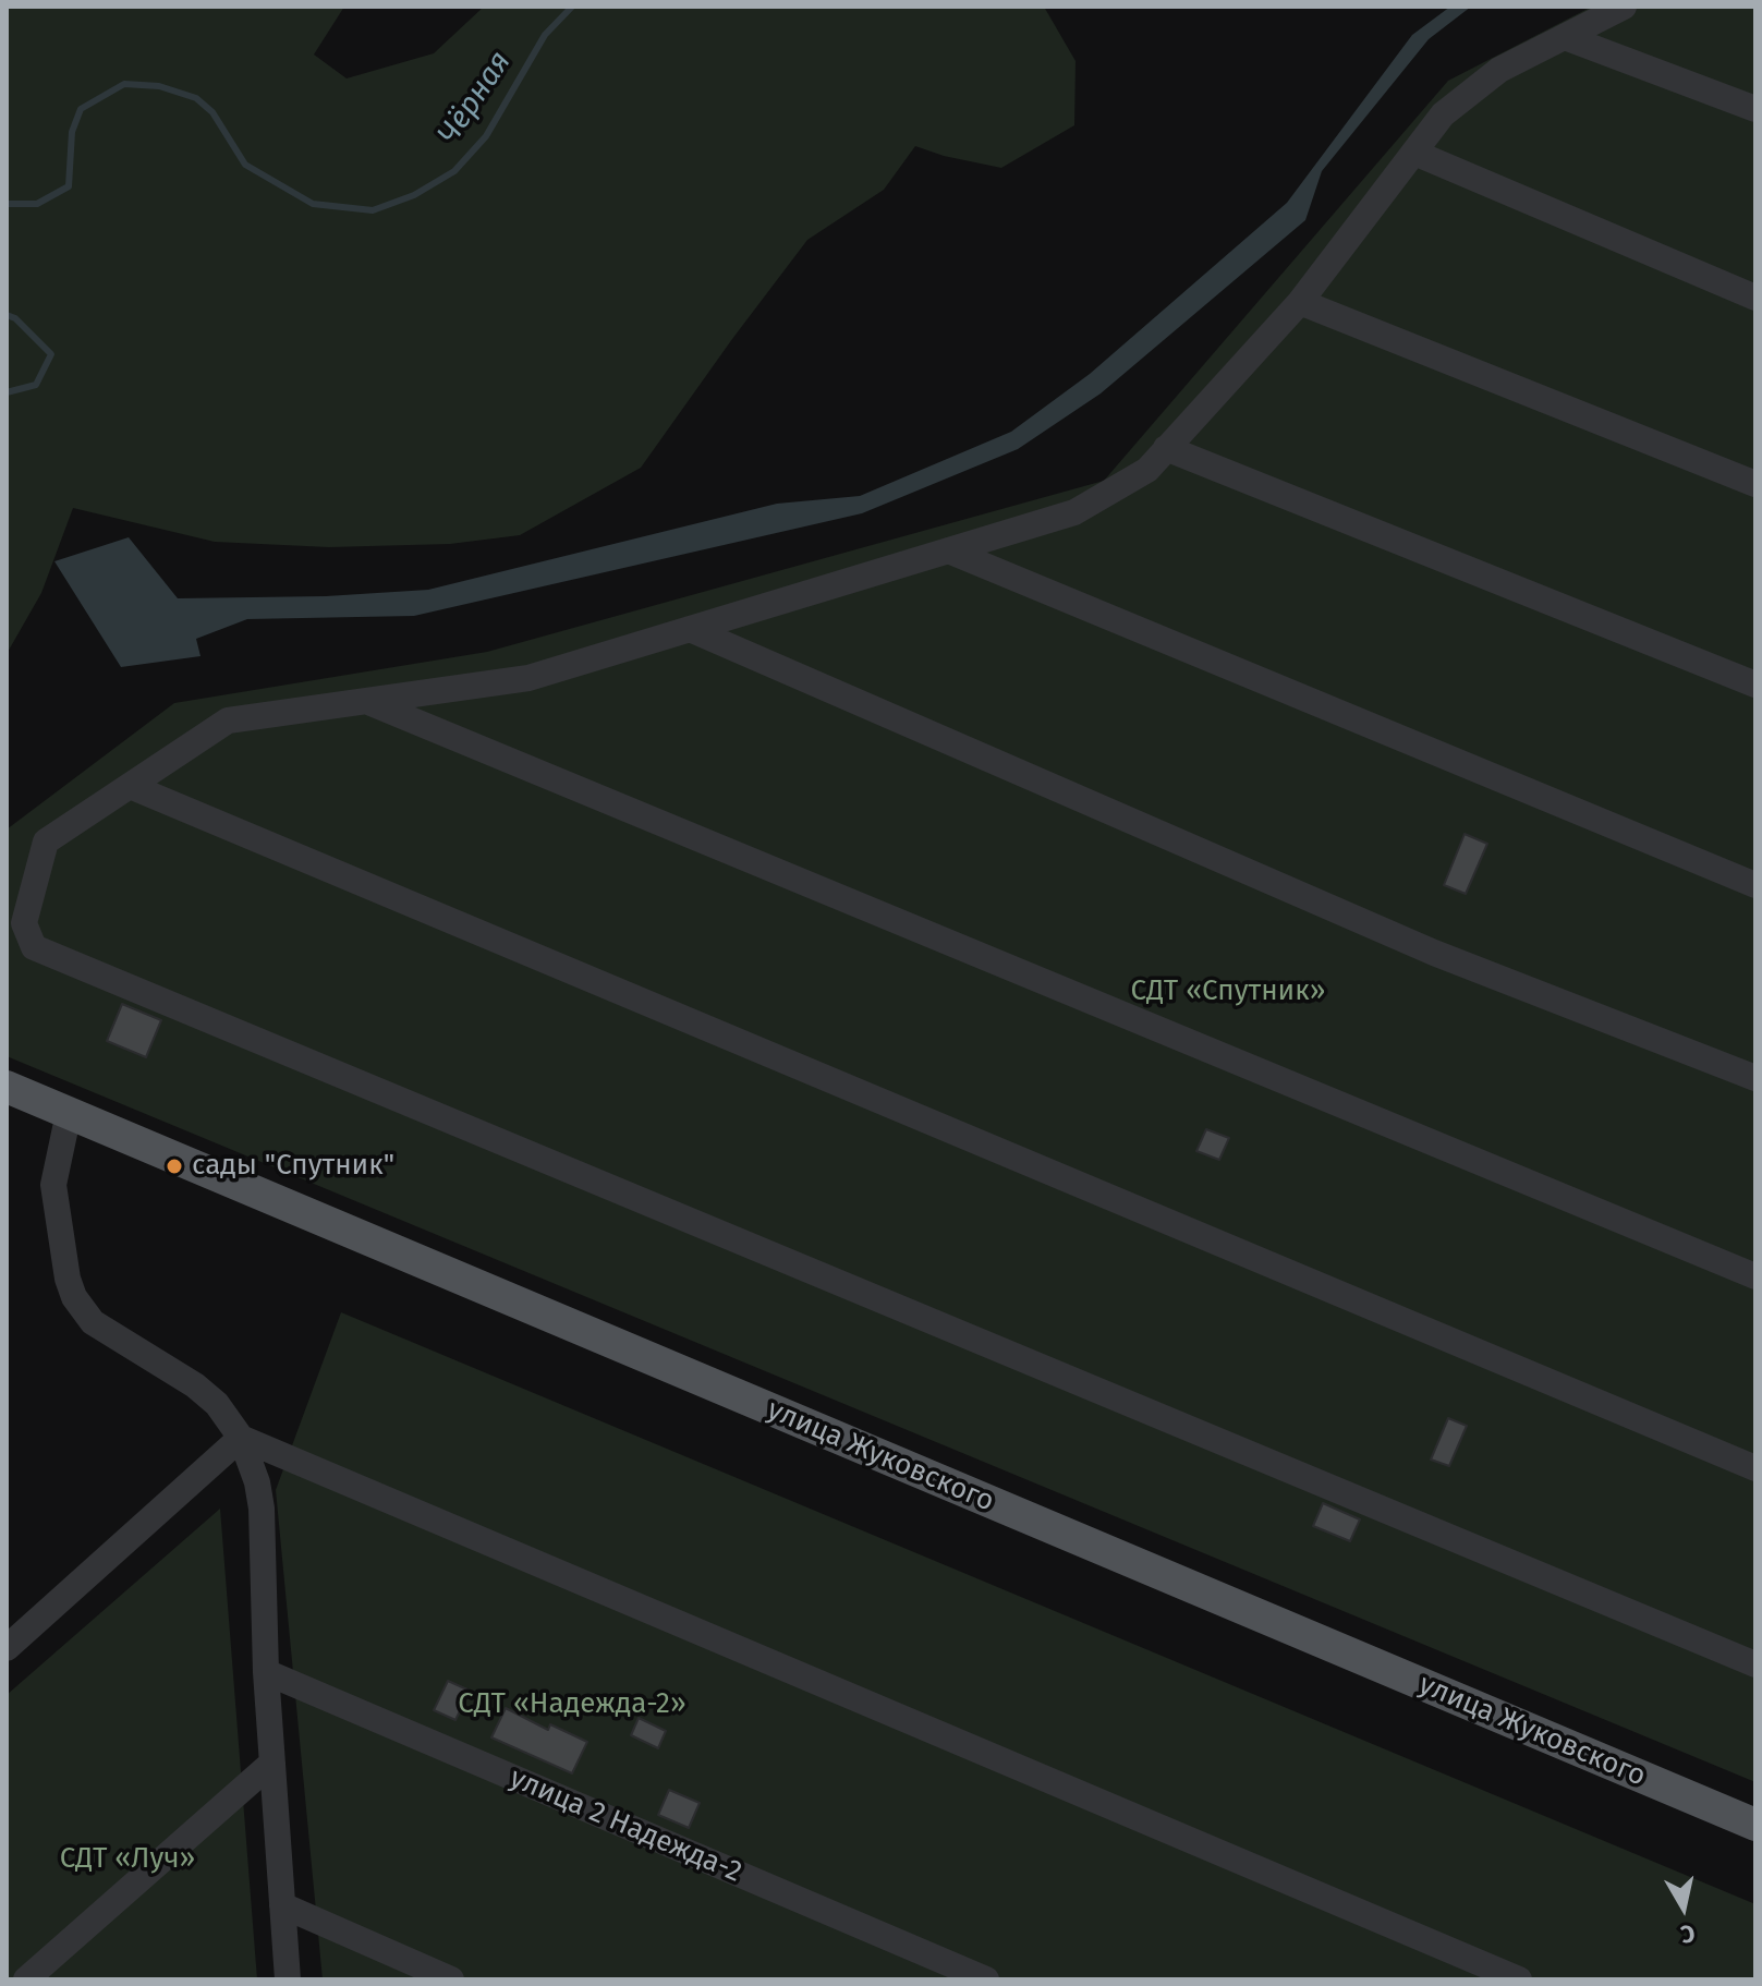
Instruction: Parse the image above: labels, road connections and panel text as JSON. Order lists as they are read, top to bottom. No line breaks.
{"streets":{"main road":["улица Жуковского"],"street":["улица 2 Надежда-2"]},"water":["Чёрная"],"parks":["СДТ «Спутник»","СДТ «Надежда-2»","СДТ «Луч»"],"places":["сады \"Спутник\""],"north":"bottom"}
